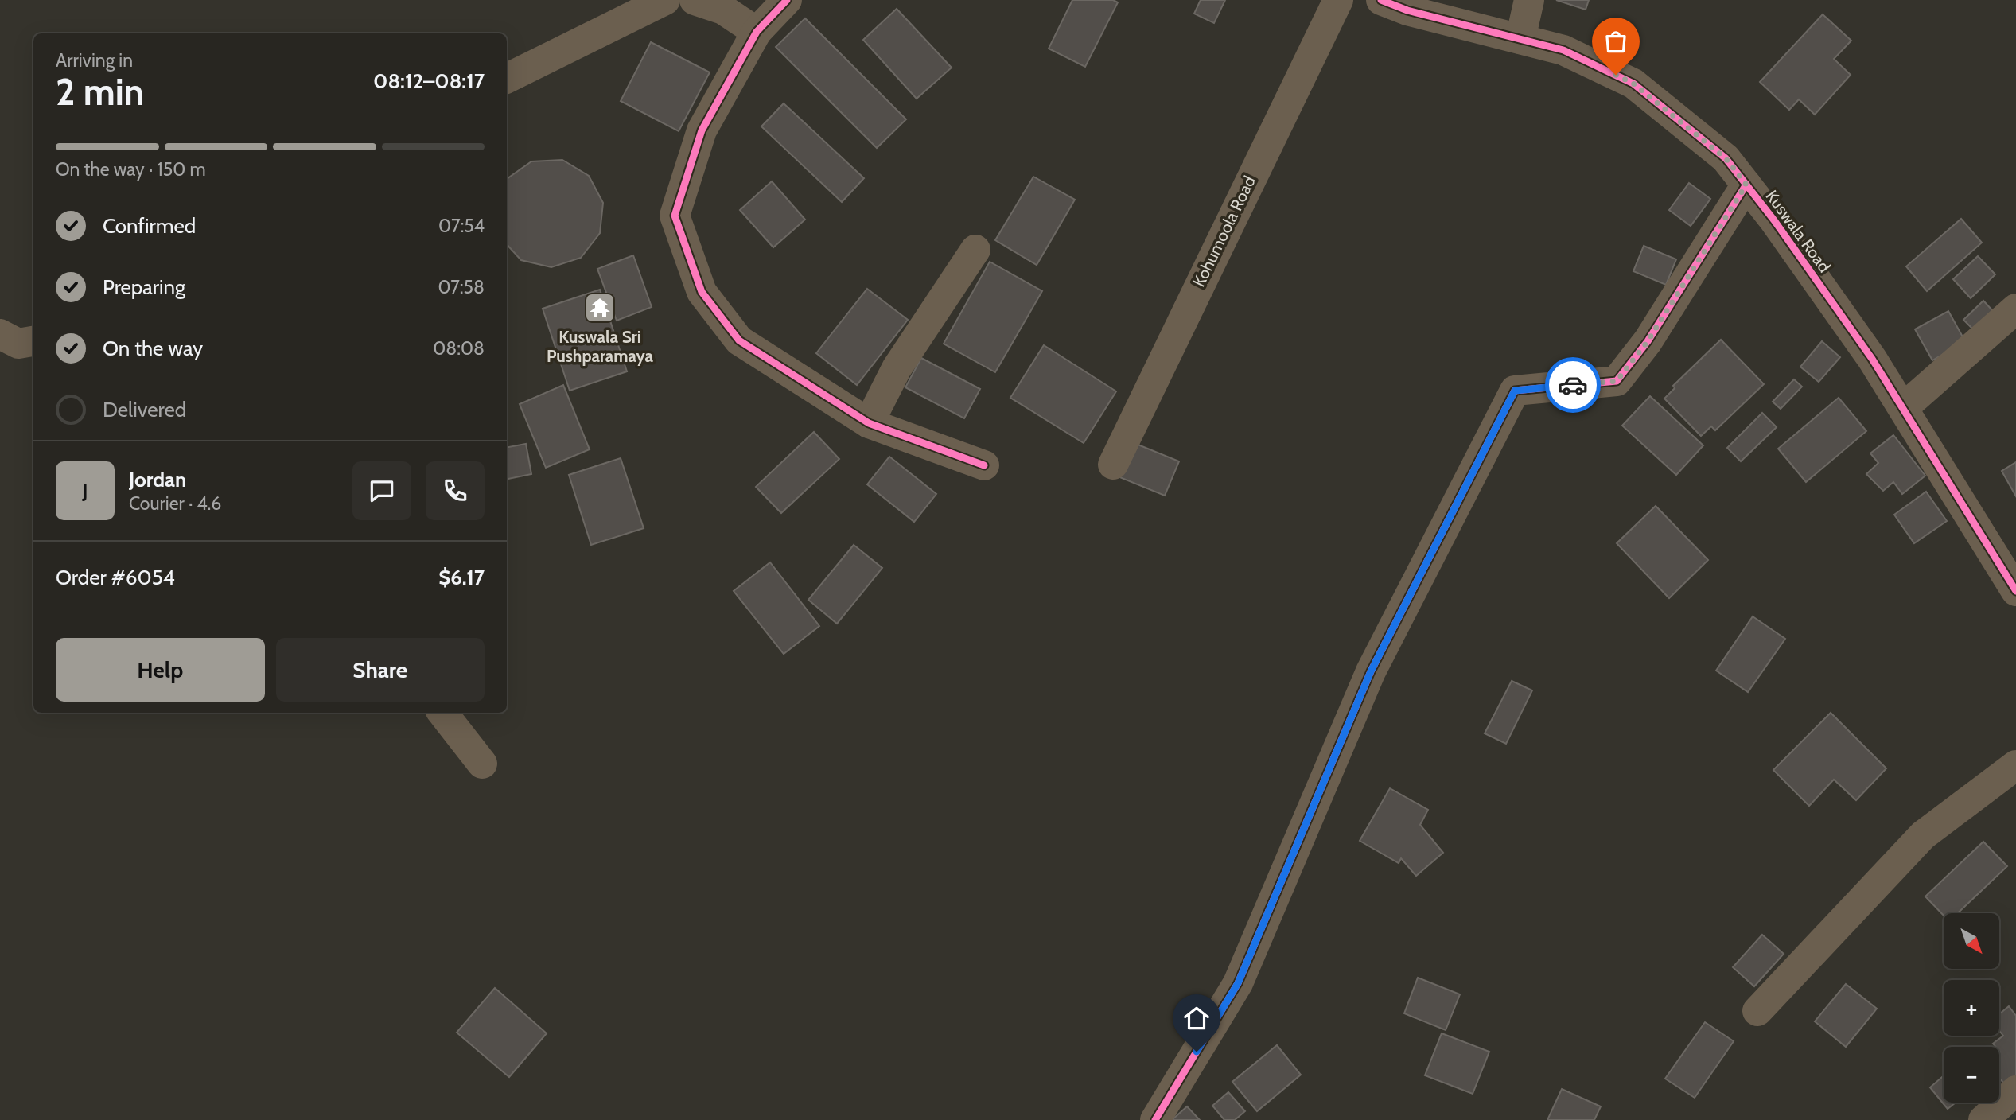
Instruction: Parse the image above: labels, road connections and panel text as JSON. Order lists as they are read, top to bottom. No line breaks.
{"streets":{"street":["Kohumoola Road","Kuswala Road"]},"places":{"temple":["Kuswala Sri Pushparamaya"]},"north":"bottom right","page":{"heading":["2 min","Arriving in","08:12–08:17"],"panel":["Jordan","Courier · 4.6","Order #6054","$6.17"],"bar":"On the way · 150 m","list":[["Confirmed","07:54"],["Preparing","07:58"],["On the way","08:08"],"Delivered"],"round":"J","buttons":["Help","Share"],"map_buttons":["+","−"]}}
